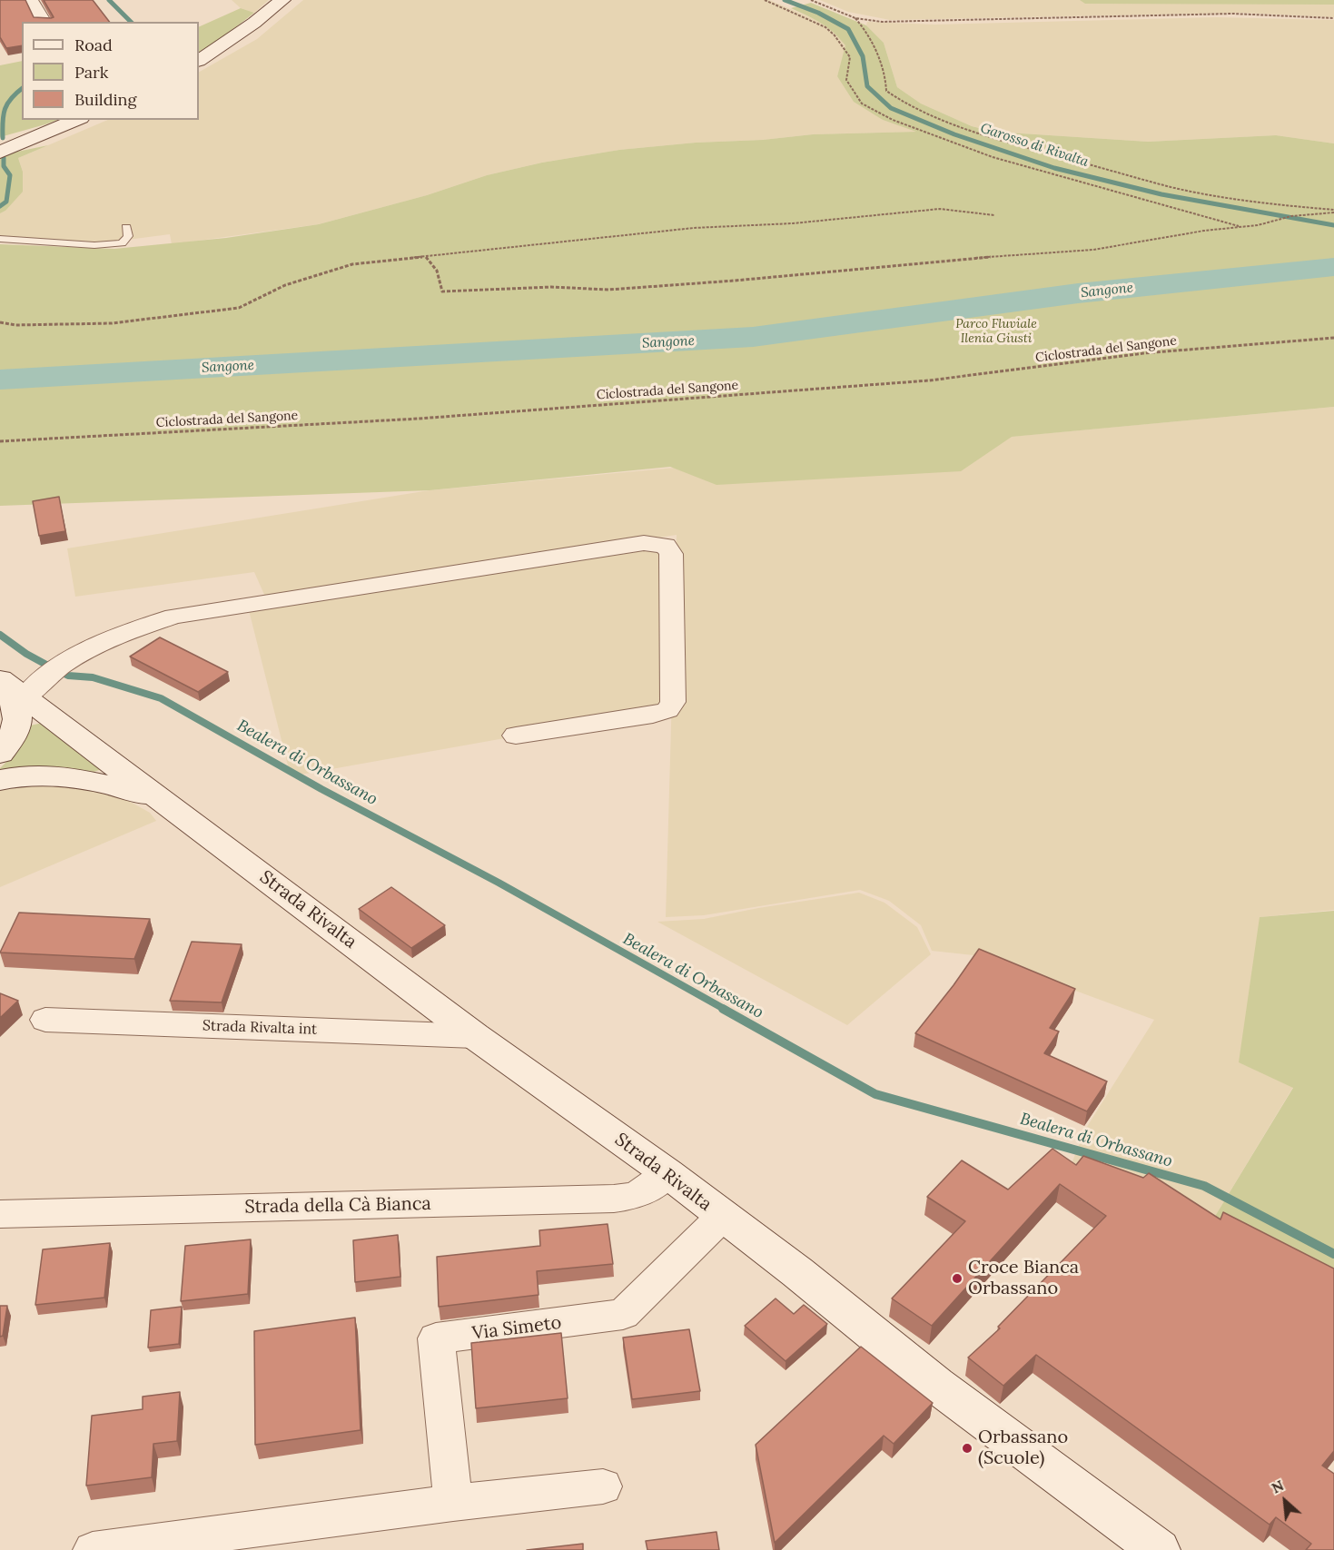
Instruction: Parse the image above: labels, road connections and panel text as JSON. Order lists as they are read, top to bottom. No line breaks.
{"streets":{"street":["Strada Rivalta","Strada Rivalta int","Strada della Cà Bianca","Via Simeto"],"path":["Ciclostrada del Sangone"]},"crossings":[["Strada Rivalta","Strada Rivalta int"],["Strada Rivalta","Strada della Cà Bianca"],["Strada Rivalta","Via Simeto"]],"water":["Garosso di Rivalta","Sangone","Bealera di Orbassano"],"parks":["Parco Fluviale Ilenia Giusti"],"places":["Croce Bianca Orbassano","Orbassano (Scuole)"],"legend":["Road","Park","Building"],"north":"top left"}
